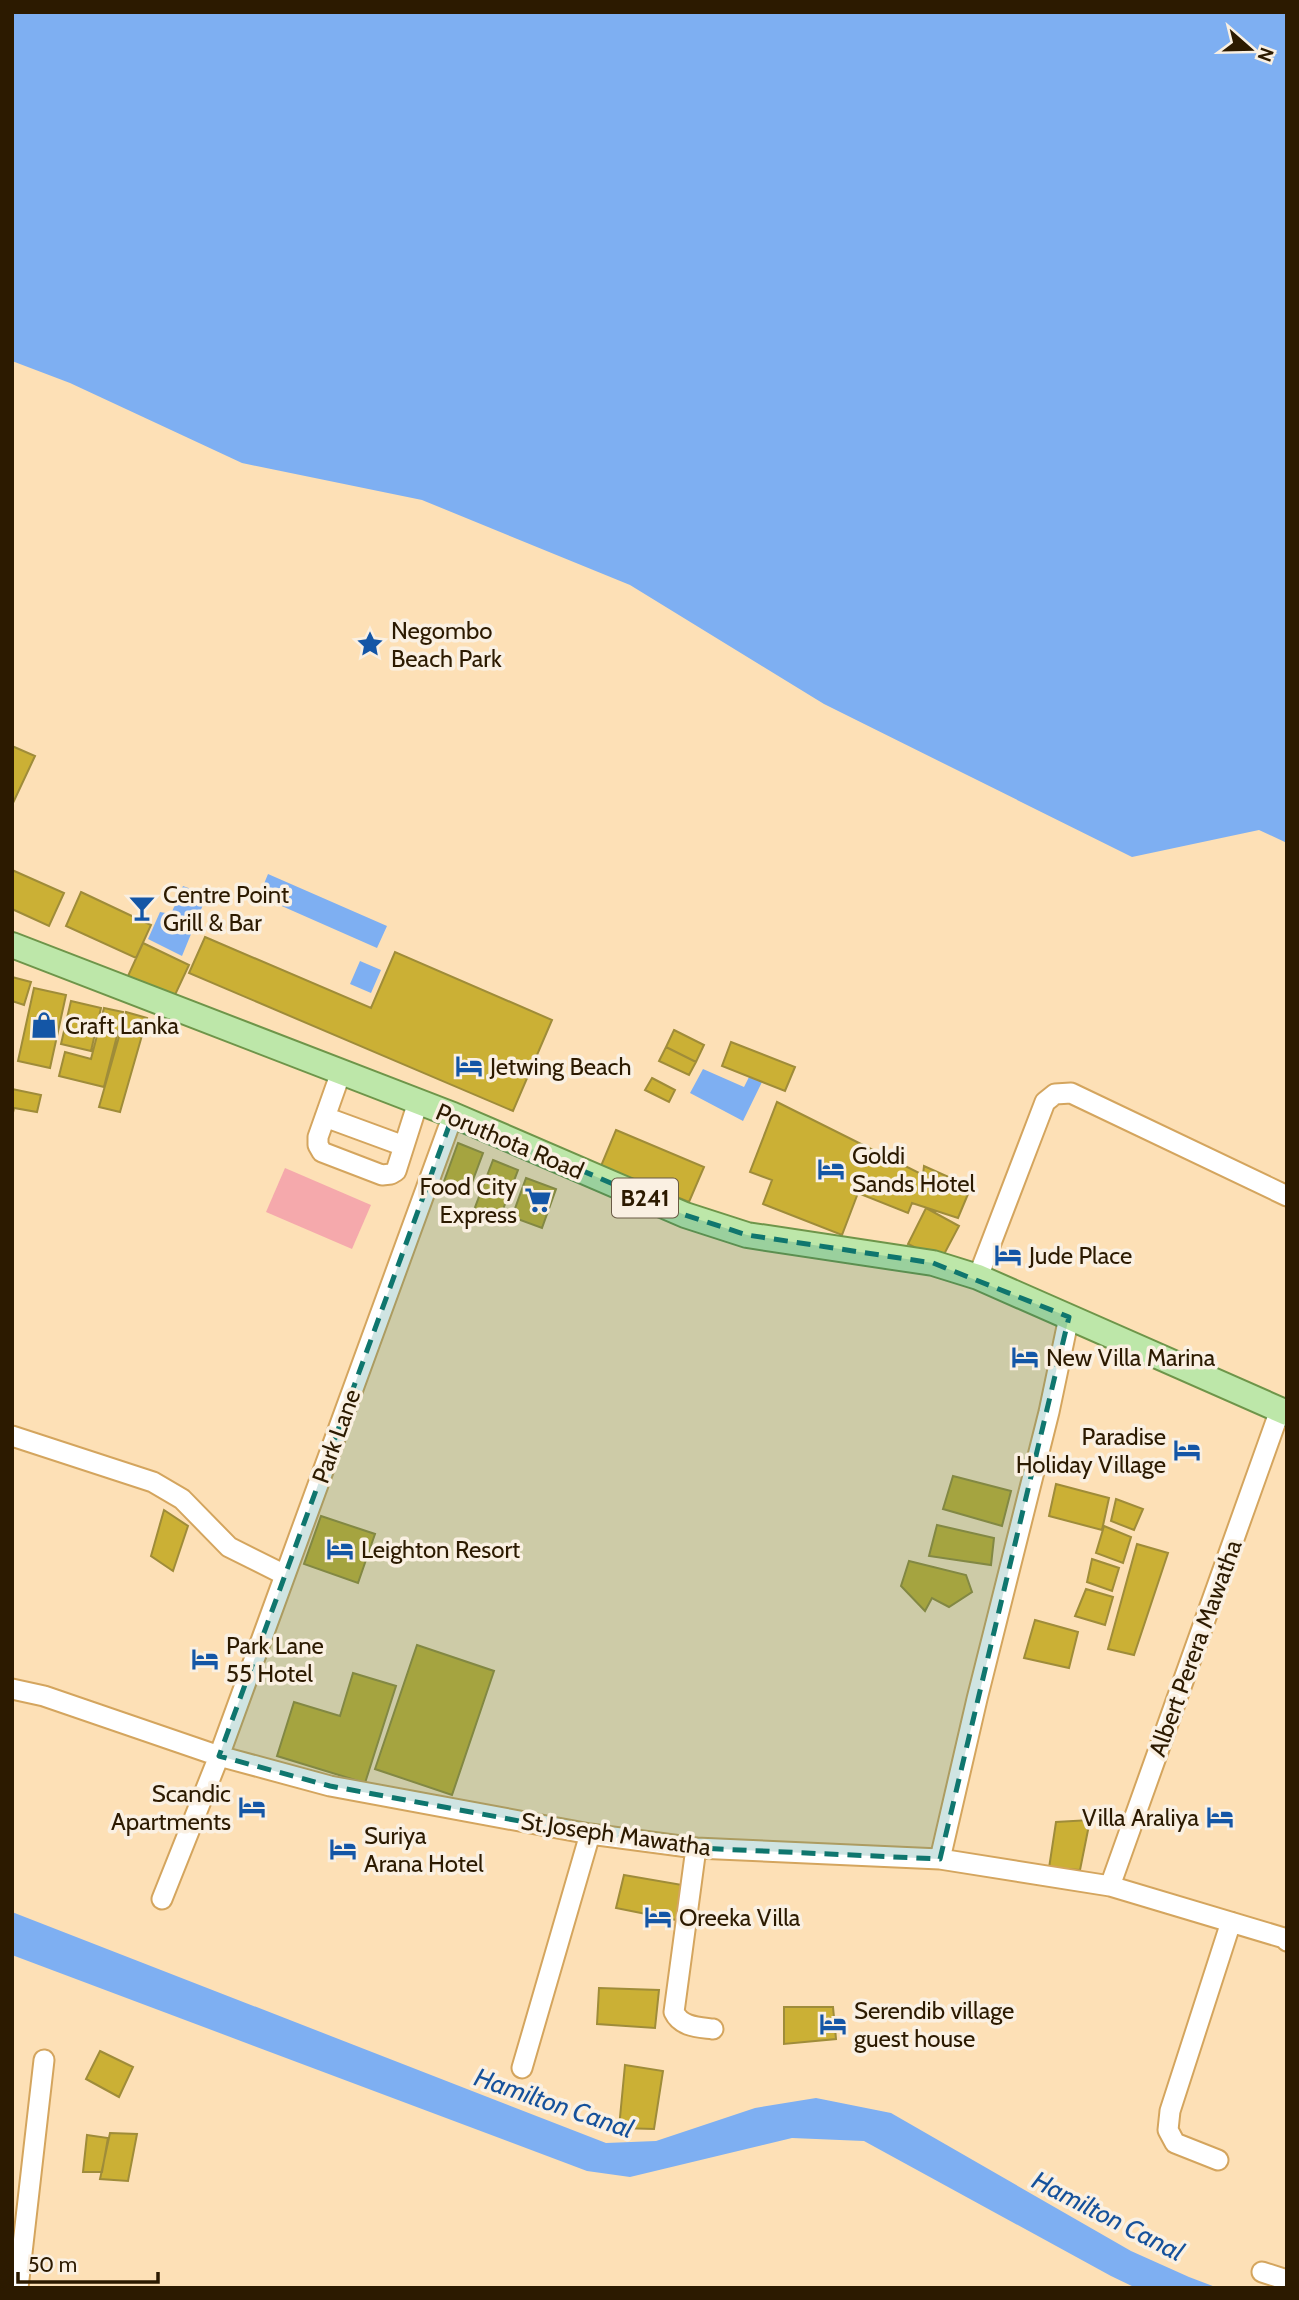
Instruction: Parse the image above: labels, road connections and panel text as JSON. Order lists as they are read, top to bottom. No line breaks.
{"streets":{"main road":["Poruthota Road","B241"],"street":["Park Lane","Albert Perera Mawatha","St.Joseph Mawatha"]},"crossings":[["Poruthota Road","Park Lane"],["Poruthota Road","Albert Perera Mawatha"],["Park Lane","St.Joseph Mawatha"],["Albert Perera Mawatha","St.Joseph Mawatha"]],"water":["Hamilton Canal"],"places":{"place":["Negombo Beach Park"],"bar":["Centre Point Grill & Bar"],"shop":["Craft Lanka"],"hotel":["Jetwing Beach","Goldi Sands Hotel","Jude Place","New Villa Marina","Paradise Holiday Village","Leighton Resort","Park Lane 55 Hotel","Scandic Apartments","Villa Araliya","Suriya Arana Hotel","Oreeka Villa","Serendib village guest house"],"supermarket":["Food City Express"]},"scale_bar":"50 m","north":"right"}
